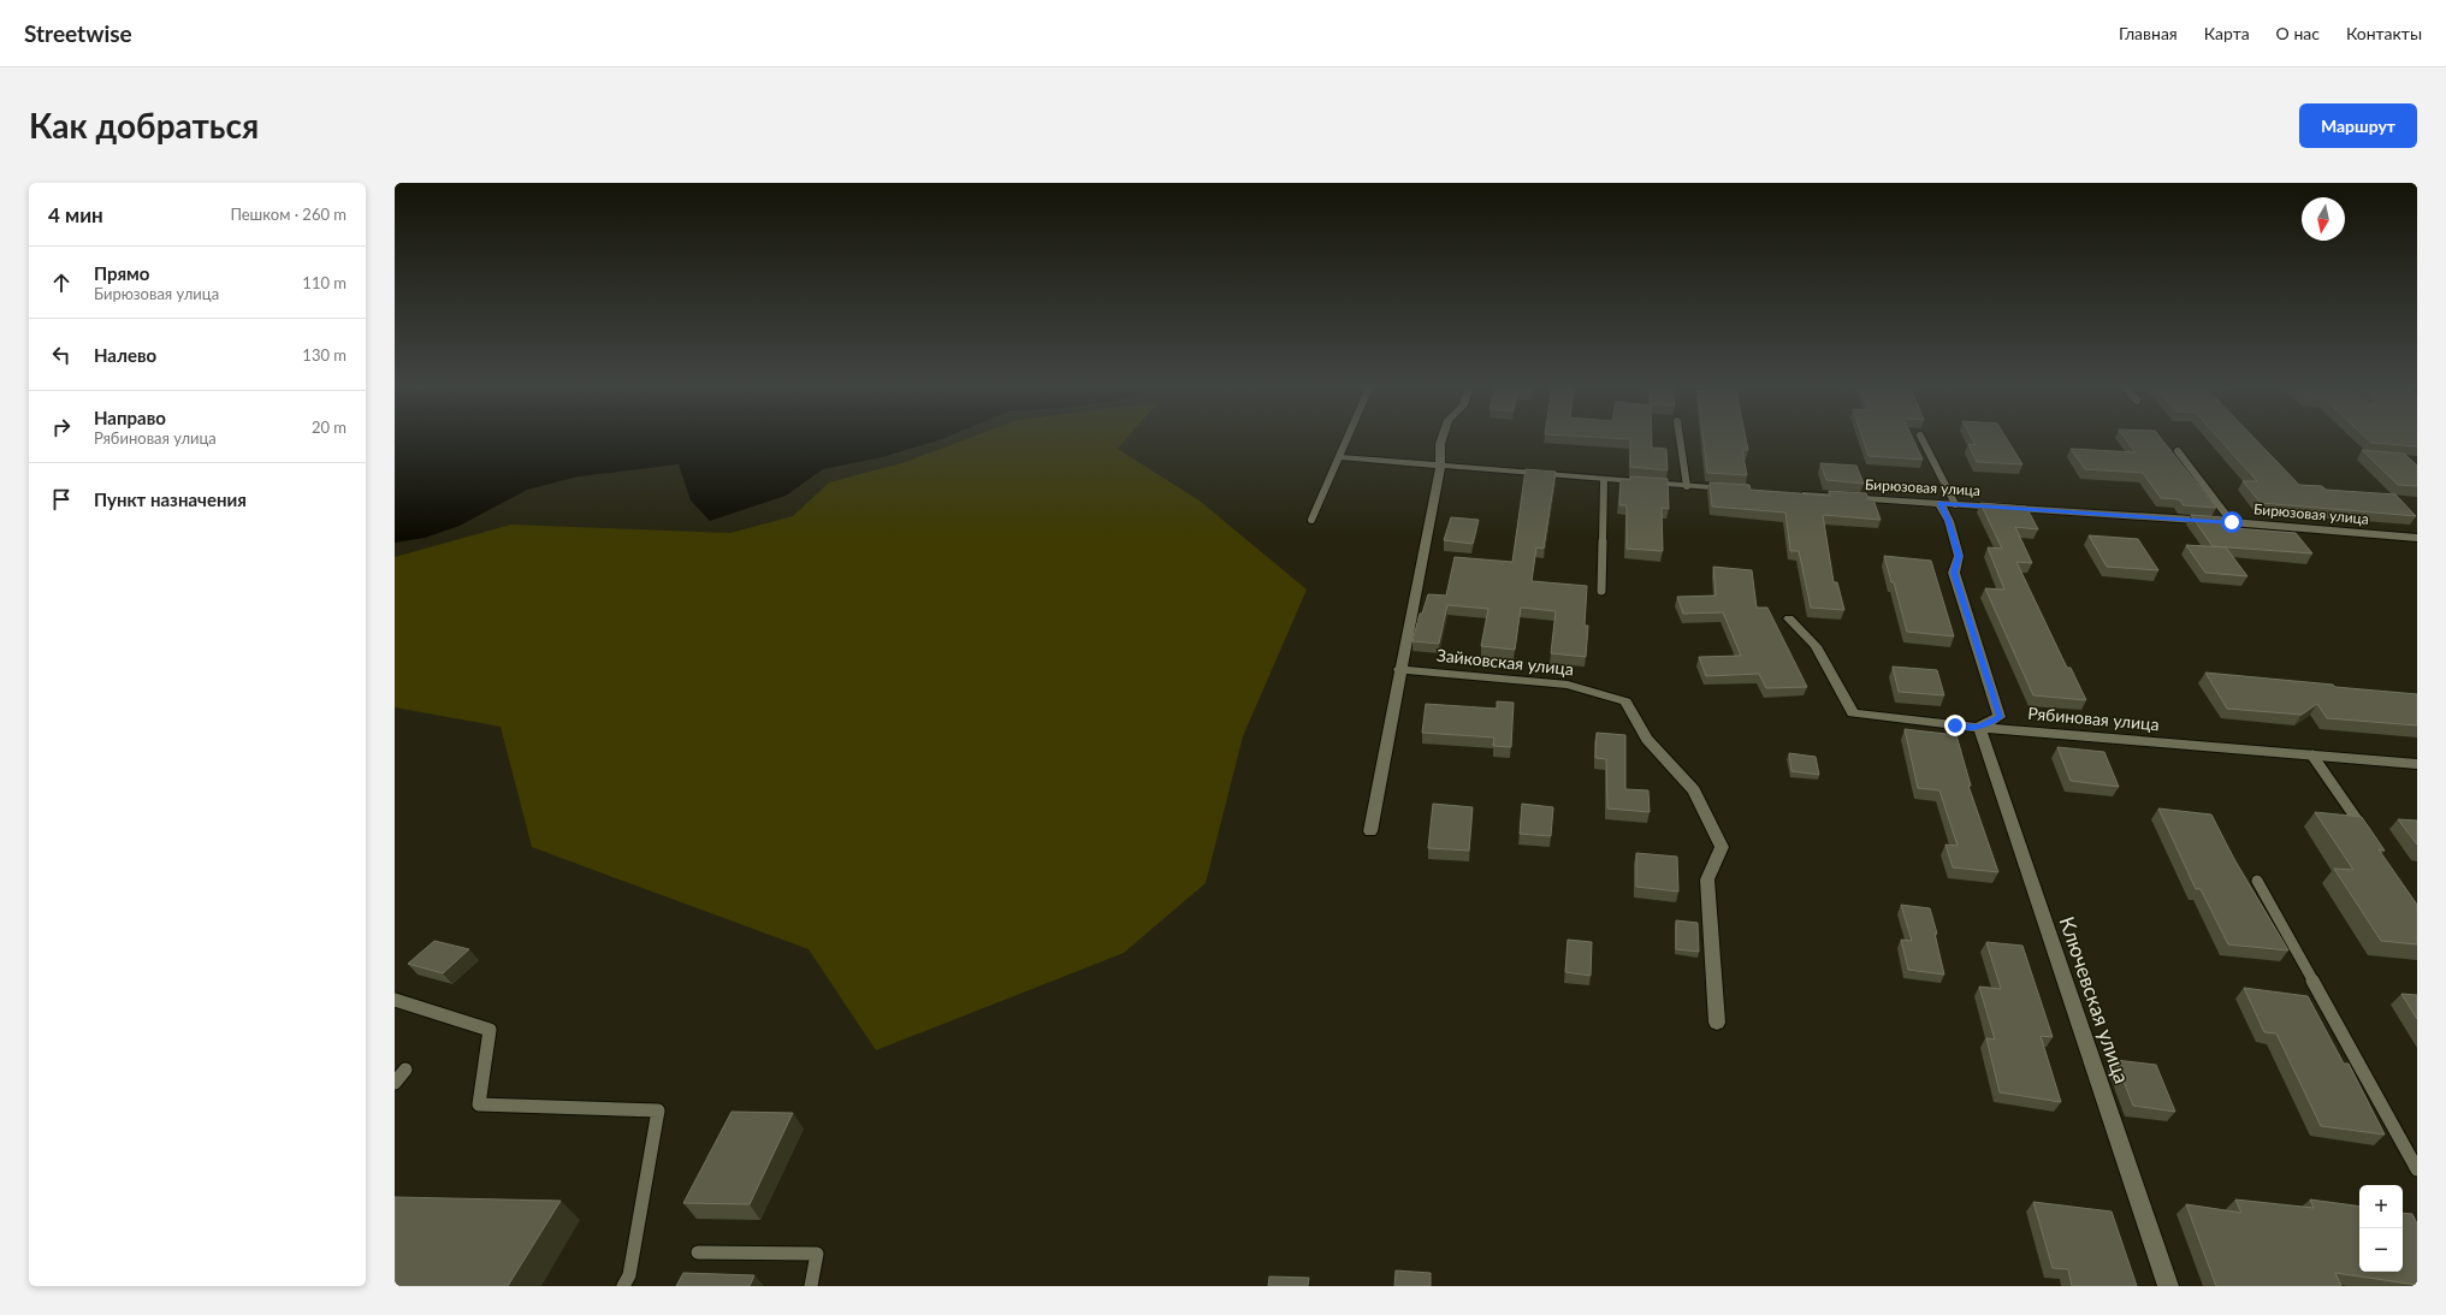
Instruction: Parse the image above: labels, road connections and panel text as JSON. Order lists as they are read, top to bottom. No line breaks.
{"streets":{"street":["Бирюзовая улица","Зайковская улица","Рябиновая улица","Ключевская улица"]},"crossings":[["Рябиновая улица","Ключевская улица"]],"north":"bottom","page":{"header":"Streetwise","nav":["Главная","Карта","О нас","Контакты"],"buttons":"Маршрут","title":"Как добраться","heading":["4 мин","Пешком · 260 m"],"list":[["Прямо","Бирюзовая улица","110 m"],["Налево","130 m"],["Направо","Рябиновая улица","20 m"],"Пункт назначения"],"map_buttons":["+","−"]}}
